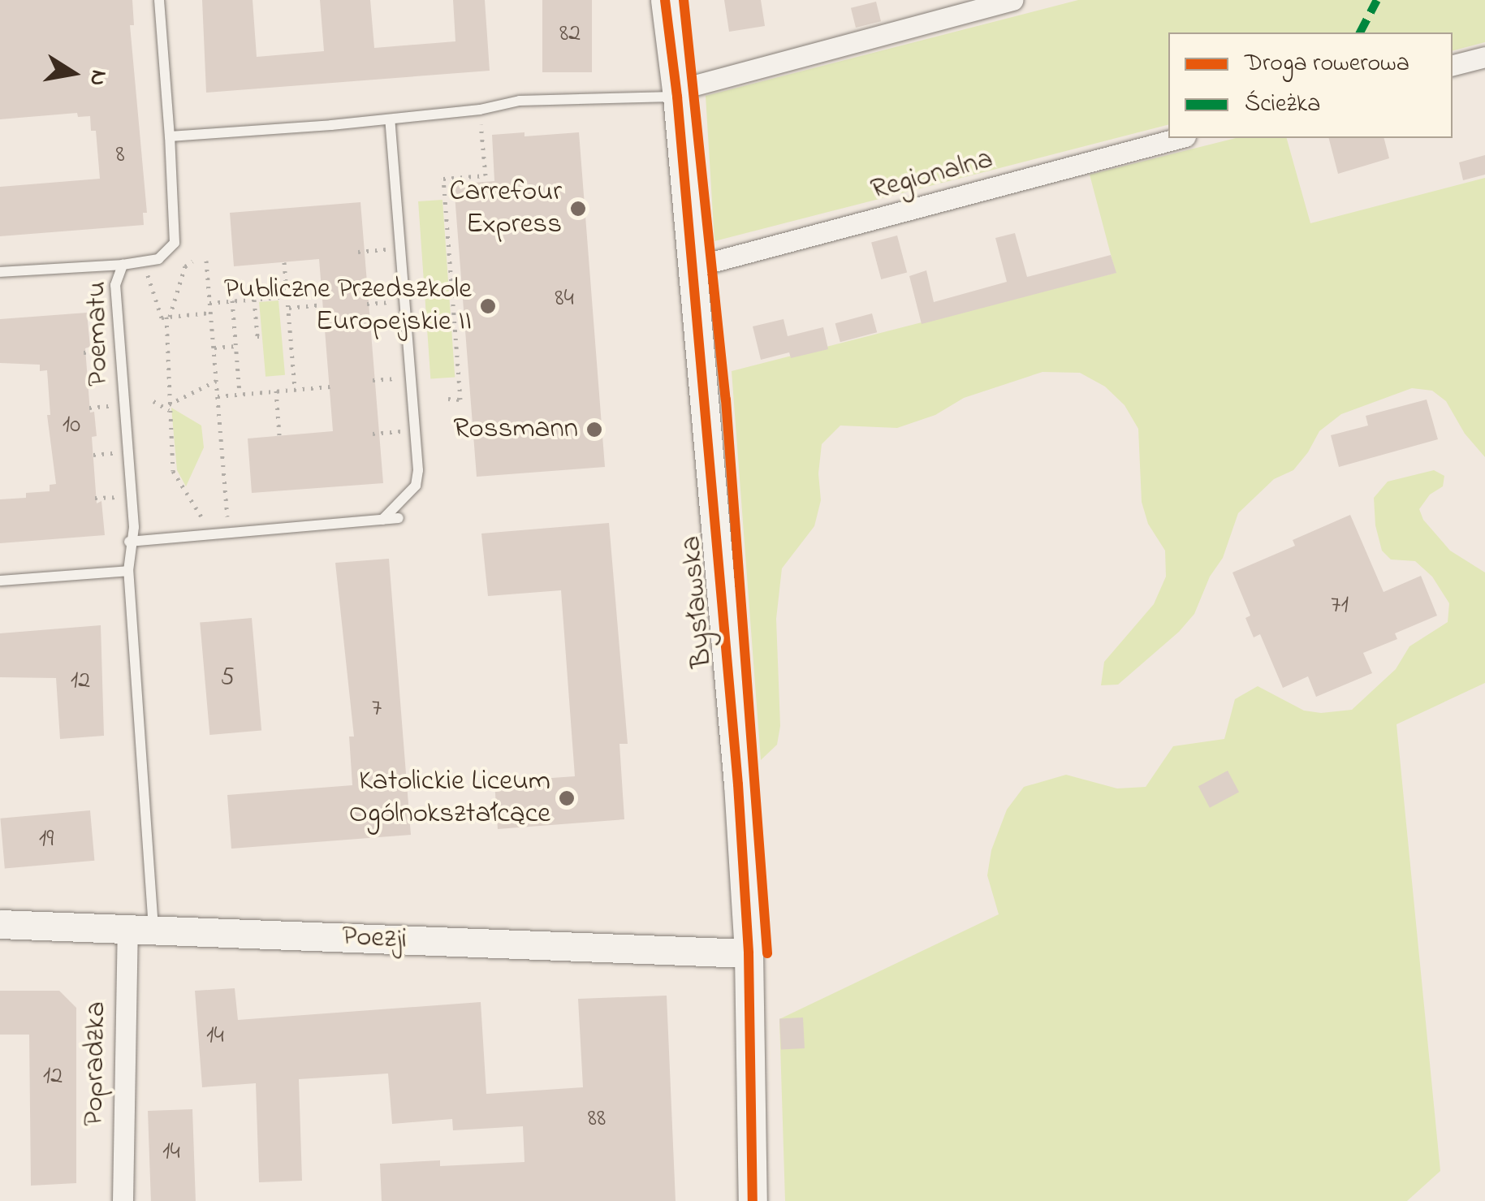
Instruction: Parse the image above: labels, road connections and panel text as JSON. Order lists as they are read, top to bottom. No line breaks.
{"streets":{"street":["Regionalna","Bysławska","Poezji","Popradzka"],"lane":["Poematu"]},"crossings":[["Regionalna","Bysławska"],["Poematu","Poezji"],["Poematu","Popradzka"],["Bysławska","Poezji"],["Poezji","Popradzka"]],"places":["Carrefour Express","Publiczne Przedszkole Europejskie II","Rossmann","Katolickie Liceum Ogólnokształcące"],"house_numbers":["82","8","84","10","71","5","12","7","19","14","12","88","14"],"legend":["Droga rowerowa","Ścieżka"],"north":"right"}
